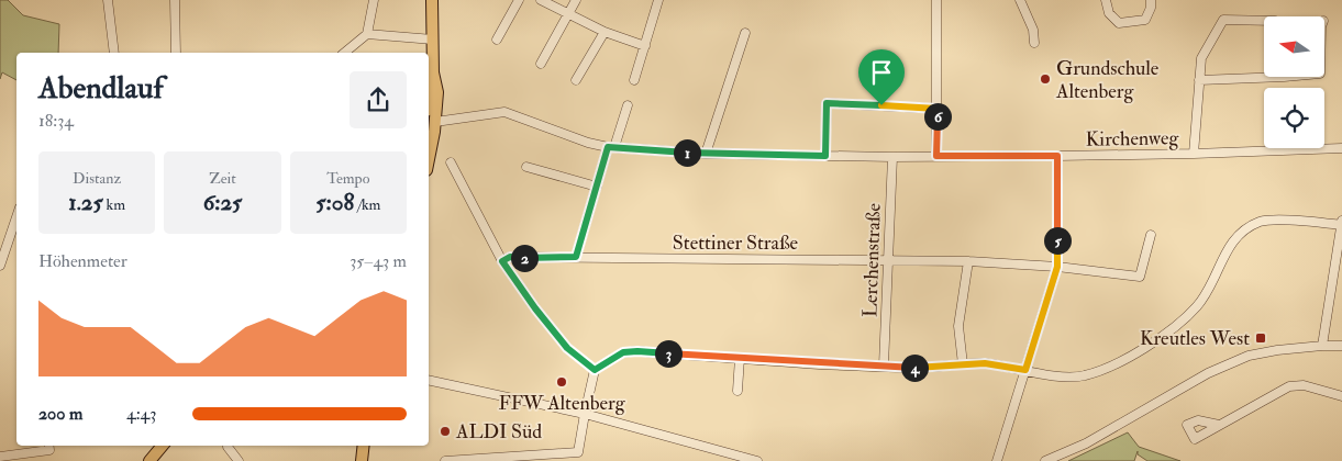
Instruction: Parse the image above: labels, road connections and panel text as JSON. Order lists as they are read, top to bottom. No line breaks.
{"streets":{"street":["Kirchenweg","Stettiner Straße","Lerchenstraße"]},"crossings":[["Kirchenweg","Lerchenstraße"],["Stettiner Straße","Lerchenstraße"]],"places":{"other":["Grundschule Altenberg","FFW Altenberg","ALDI Süd"],"transit":["Kreutles West"]},"north":"left","page":{"heading":["Abendlauf","18:34"],"pins":["6","1","5","2","3","4"],"stats":[["Distanz","1.25 km"],["Zeit","6:25"],["Tempo","5:08 /km"]],"chart":["Höhenmeter","35–43 m"],"list":[{"name":"200 m","note":"4:43"}]}}
